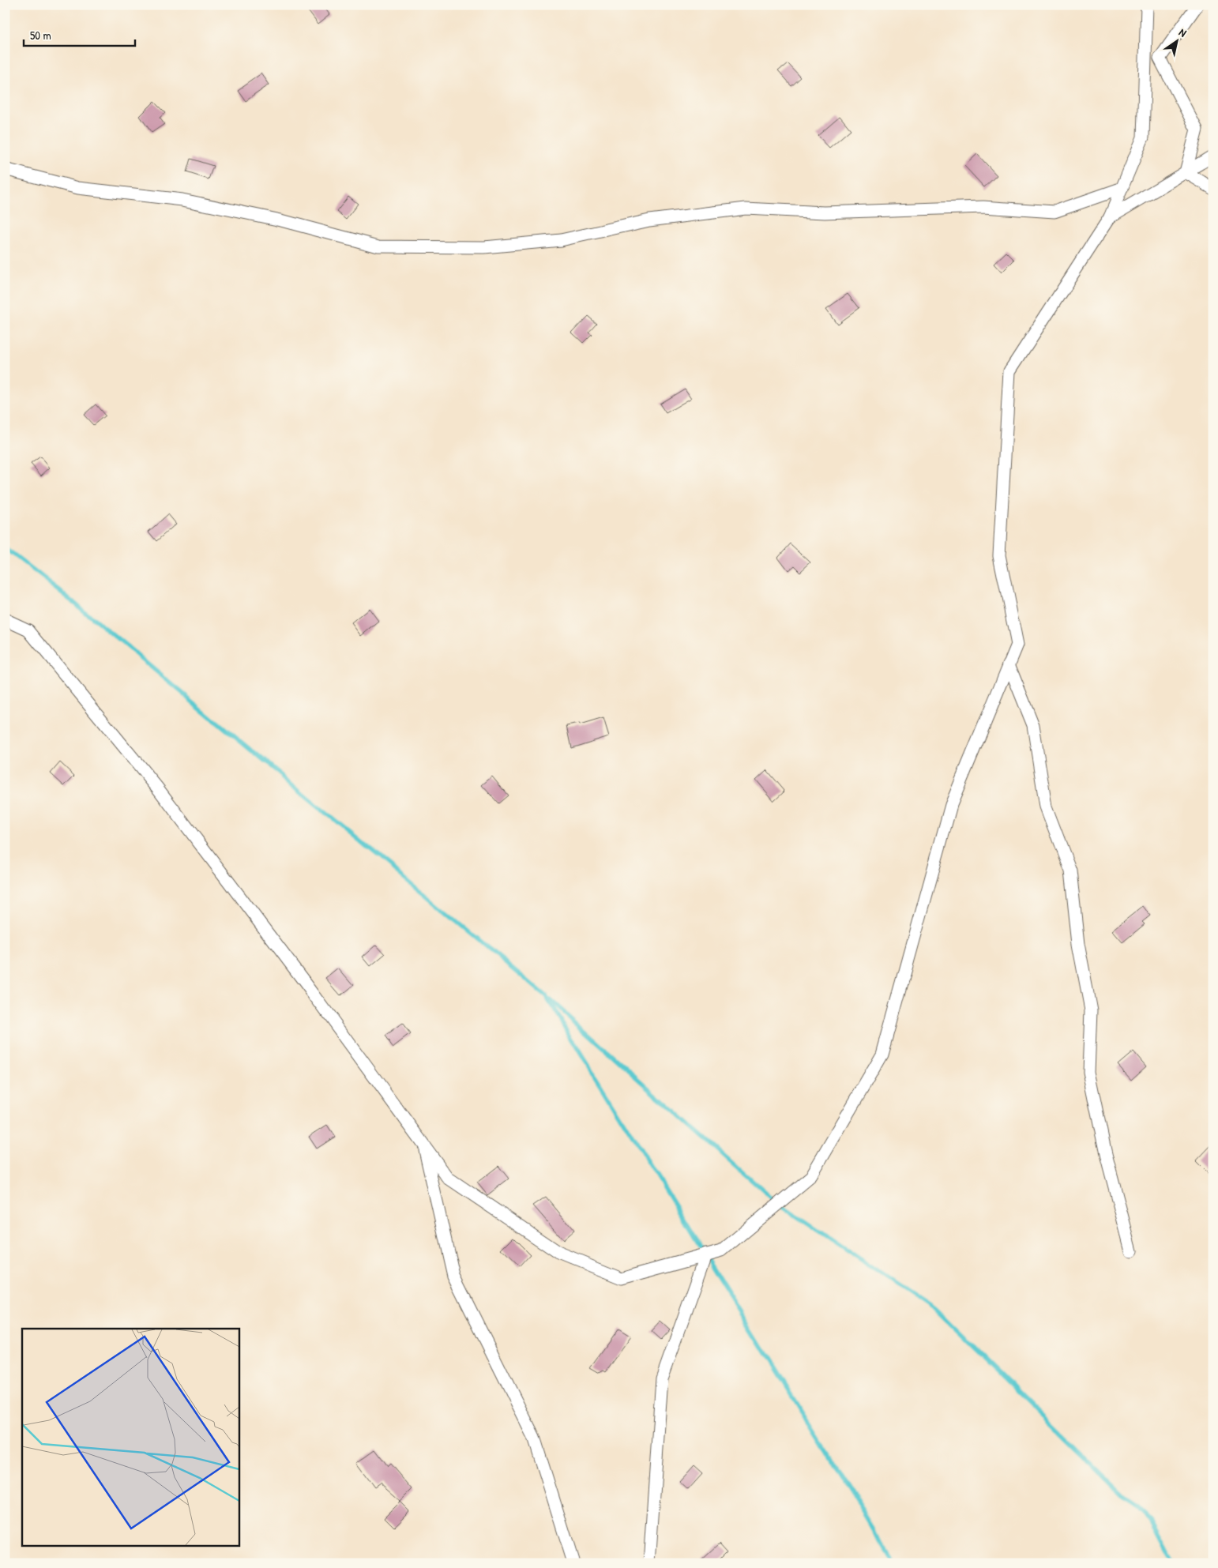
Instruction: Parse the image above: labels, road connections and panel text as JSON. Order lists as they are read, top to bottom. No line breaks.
{"scale_bar":"50 m","north":"top right"}
